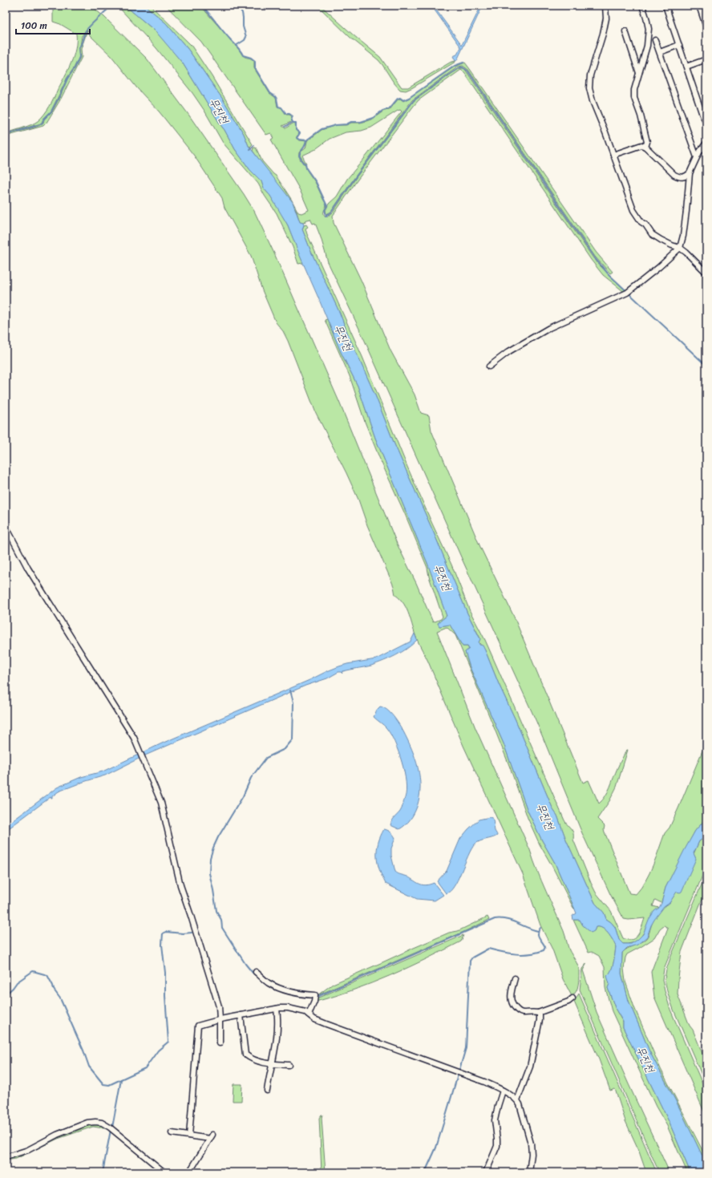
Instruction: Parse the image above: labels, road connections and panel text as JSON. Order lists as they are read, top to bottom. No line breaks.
{"water":["무진천"],"scale_bar":"100 m"}
